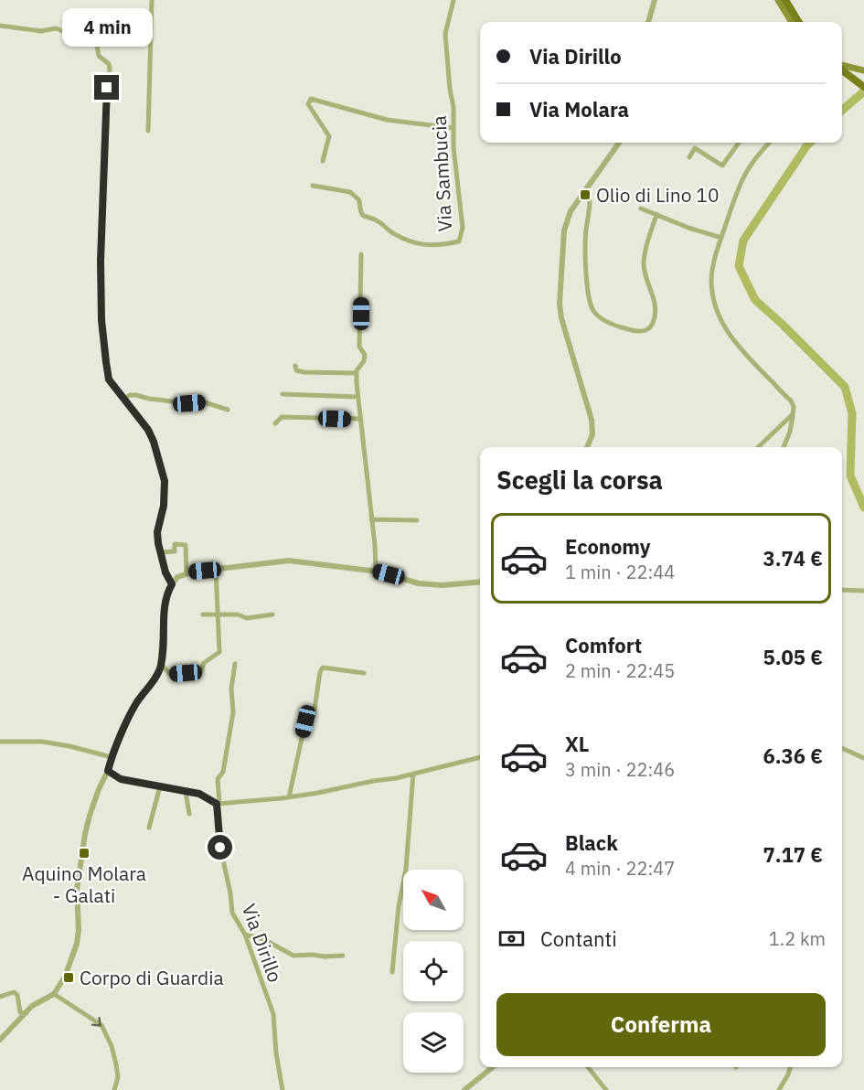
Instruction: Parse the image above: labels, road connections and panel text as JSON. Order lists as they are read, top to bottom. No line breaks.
{"streets":{"street":["Via Sambucia","Via Dirillo"]},"places":{"transit":["Olio di Lino 10","Aquino Molara - Galati","Corpo di Guardia"]},"north":"top left","page":{"bubble":"4 min","banner":["Via Dirillo","Via Molara"],"heading":"Scegli la corsa","list":[{"name":"Economy","note":"1 min · 22:44","value":"3.74 €"},{"name":"Comfort","note":"2 min · 22:45","value":"5.05 €"},{"name":"XL","note":"3 min · 22:46","value":"6.36 €"},{"name":"Black","note":"4 min · 22:47","value":"7.17 €"}],"pay":["Contanti","1.2 km"],"buttons":"Conferma"}}
